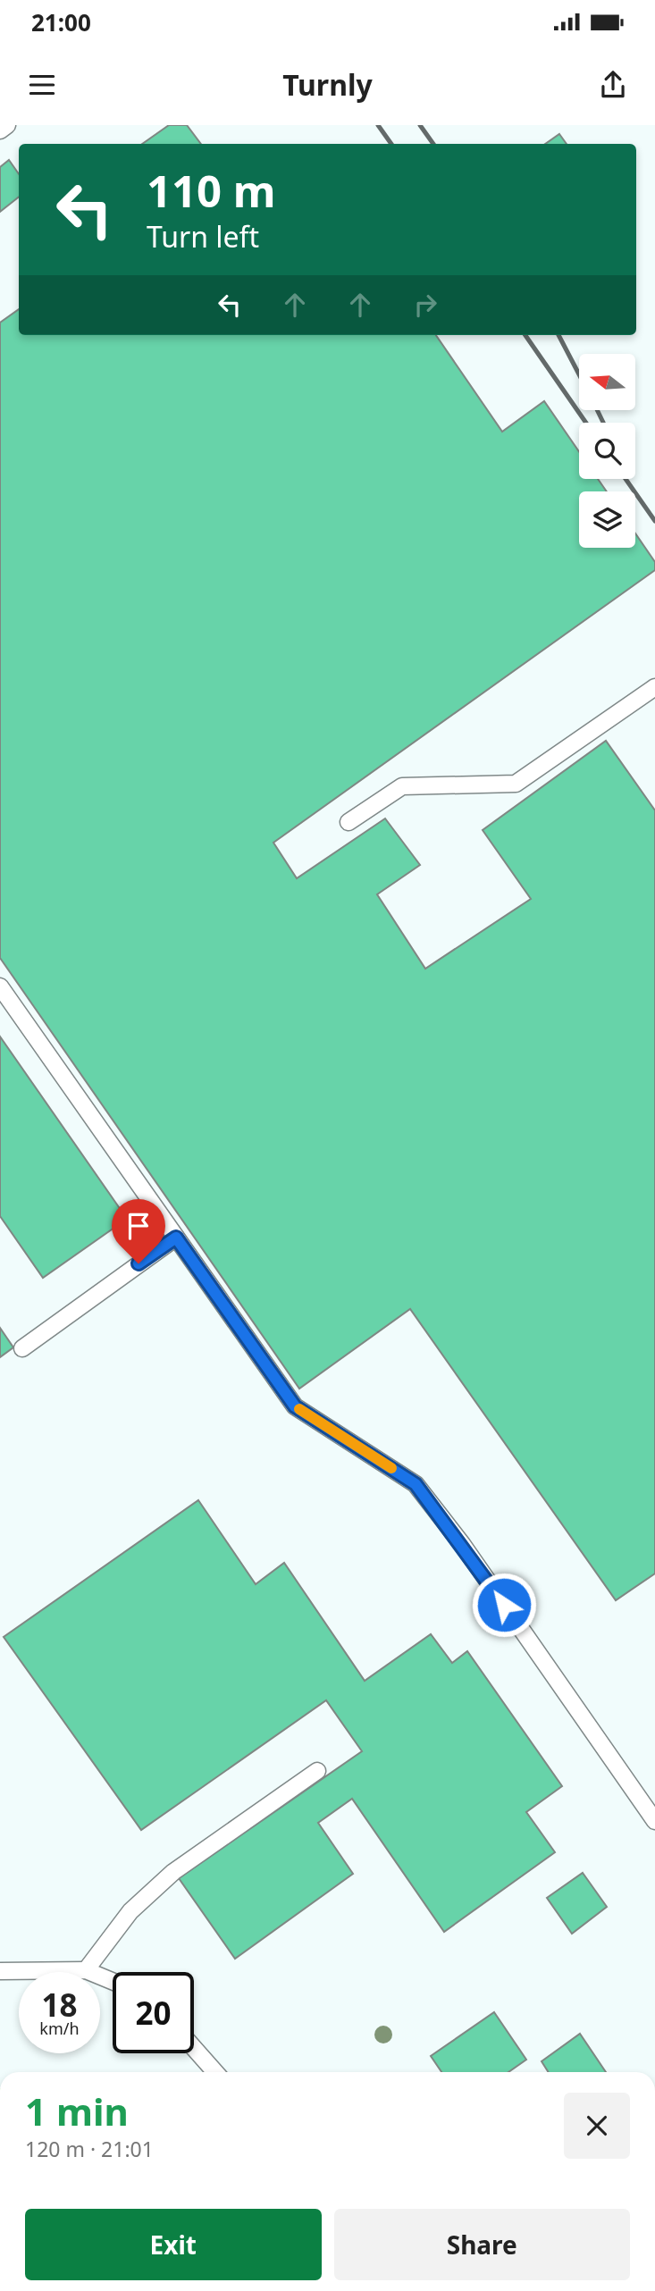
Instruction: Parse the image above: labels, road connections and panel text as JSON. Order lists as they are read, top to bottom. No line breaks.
{"north":"left","page":{"status":"21:00","header":"Turnly","turn":["110 m","Turn left"],"speed":"18 km/h","limit":"20","heading":["1 min","120 m · 21:01"],"buttons":["Exit","Share"]}}
